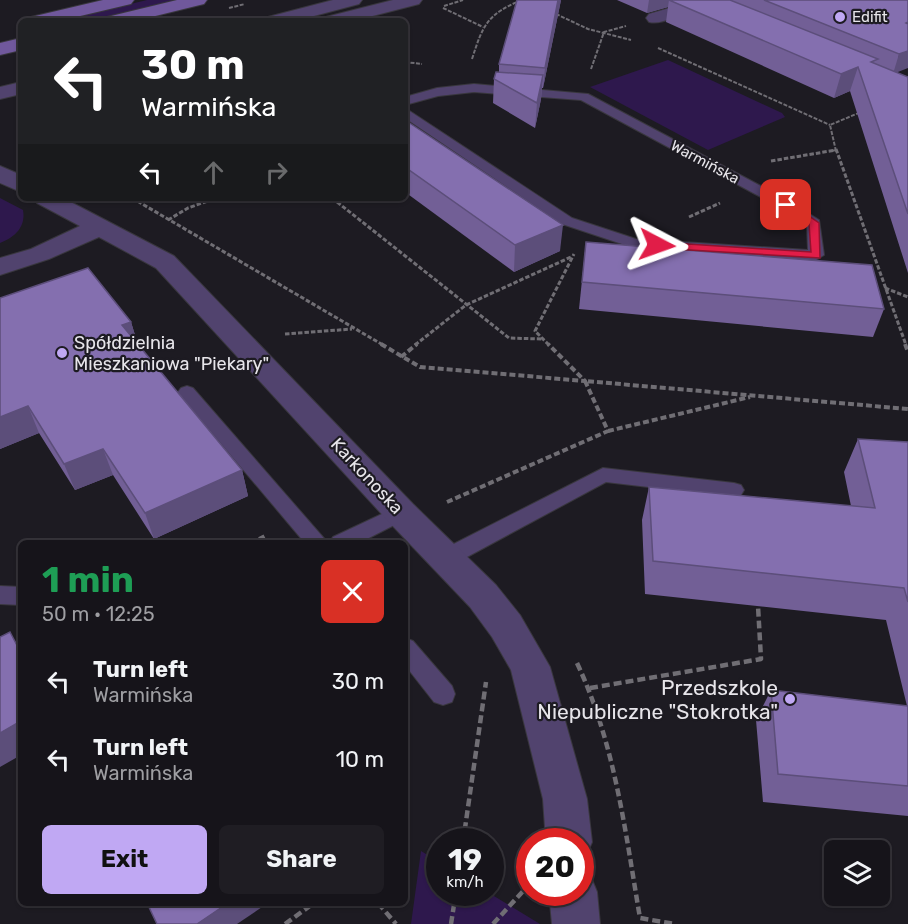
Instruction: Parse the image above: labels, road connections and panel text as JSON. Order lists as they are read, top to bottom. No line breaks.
{"streets":{"street":["Karkonoska"],"lane":["Warmińska"]},"places":["Edifit","Spółdzielnia Mieszkaniowa \"Piekary\"","Przedszkole Niepubliczne \"Stokrotka\""],"page":{"turn":["30 m","Warmińska"],"heading":["1 min","50 m · 12:25"],"list":[{"name":"Turn left","note":"Warmińska","value":"30 m"},{"name":"Turn left","note":"Warmińska","value":"10 m"}],"buttons":["Exit","Share"],"speed":"19 km/h","limit":"20"}}
